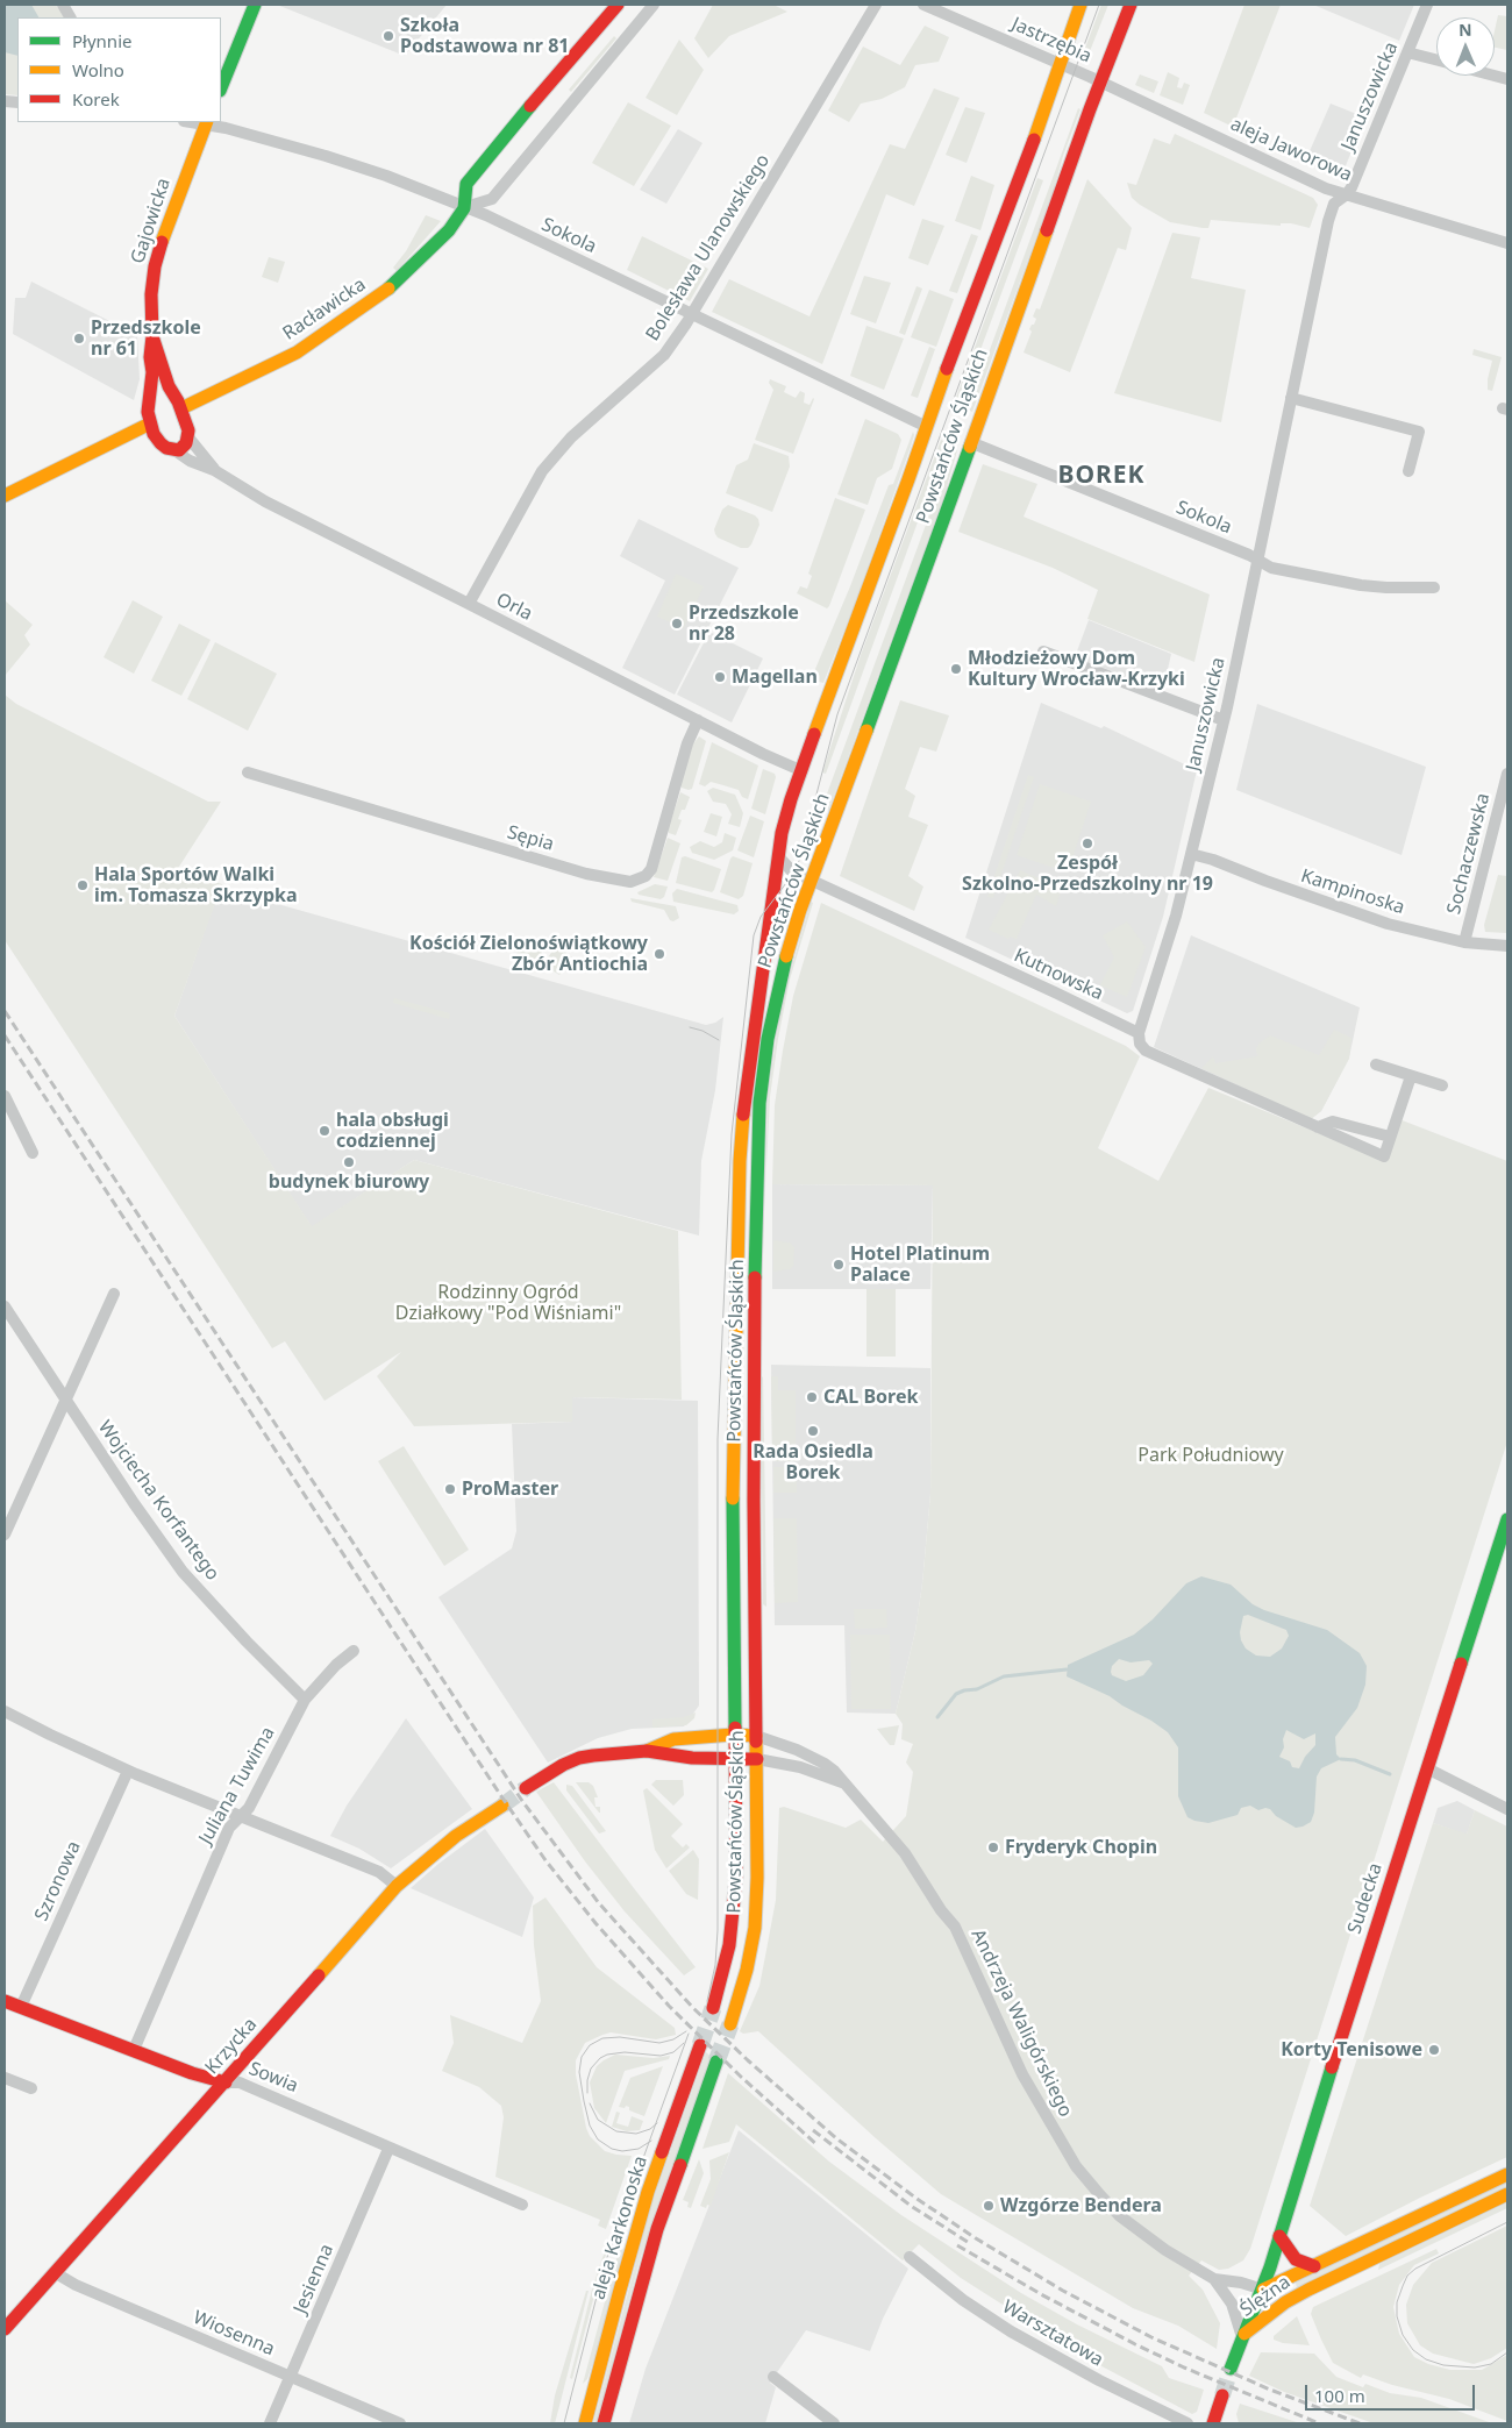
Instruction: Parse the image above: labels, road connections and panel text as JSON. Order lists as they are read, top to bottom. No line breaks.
{"streets":{"main road":["Gajowicka","Racławicka","Powstańców Śląskich","Sudecka","Krzycka","Sowia","aleja Karkonoska","Ślężna"],"street":["Jastrzębia","Januszowicka","aleja Jaworowa","Sokola","Bolesława Ulanowskiego","Orla","Sępia","Sochaczewska","Kampinoska","Kutnowska","Wojciecha Korfantego","Juliana Tuwima","Szronowa","Andrzeja Waligórskiego","Jesienna","Wiosenna","Warsztatowa"]},"crossings":[["Jastrzębia","aleja Jaworowa"],["Jastrzębia","Powstańców Śląskich"],["Januszowicka","aleja Jaworowa"],["Januszowicka","Sokola"],["Januszowicka","Kampinoska"],["Januszowicka","Kutnowska"],["aleja Jaworowa","Powstańców Śląskich"],["Gajowicka","Sokola"],["Gajowicka","Racławicka"],["Gajowicka","Orla"],["Sokola","Bolesława Ulanowskiego"],["Sokola","Racławicka"],["Sokola","Powstańców Śląskich"],["Bolesława Ulanowskiego","Orla"],["Powstańców Śląskich","Orla"],["Powstańców Śląskich","Kutnowska"],["Powstańców Śląskich","Andrzeja Waligórskiego"],["Orla","Sępia"],["Sochaczewska","Kampinoska"],["Wojciecha Korfantego","Juliana Tuwima"],["Juliana Tuwima","Sowia"],["Szronowa","Sowia"],["Sudecka","Andrzeja Waligórskiego"],["Sudecka","Ślężna"],["Andrzeja Waligórskiego","Ślężna"],["Krzycka","Sowia"],["Krzycka","Wiosenna"],["Sowia","Jesienna"],["Jesienna","Wiosenna"]],"districts":["BOREK"],"parks":["Rodzinny Ogród Działkowy \"Pod Wiśniami\"","Park Południowy"],"places":["Szkoła Podstawowa nr 81","Przedszkole nr 61","Przedszkole nr 28","Młodzieżowy Dom Kultury Wrocław-Krzyki","Magellan","Zespół Szkolno-Przedszkolny nr 19","Hala Sportów Walki im. Tomasza Skrzypka","Kościół Zielonoświątkowy Zbór Antiochia","hala obsługi codziennej","budynek biurowy","Hotel Platinum Palace","CAL Borek","Rada Osiedla Borek","ProMaster","Fryderyk Chopin","Korty Tenisowe","Wzgórze Bendera"],"legend":["Płynnie","Wolno","Korek"],"scale_bar":"100 m","north":"top"}
